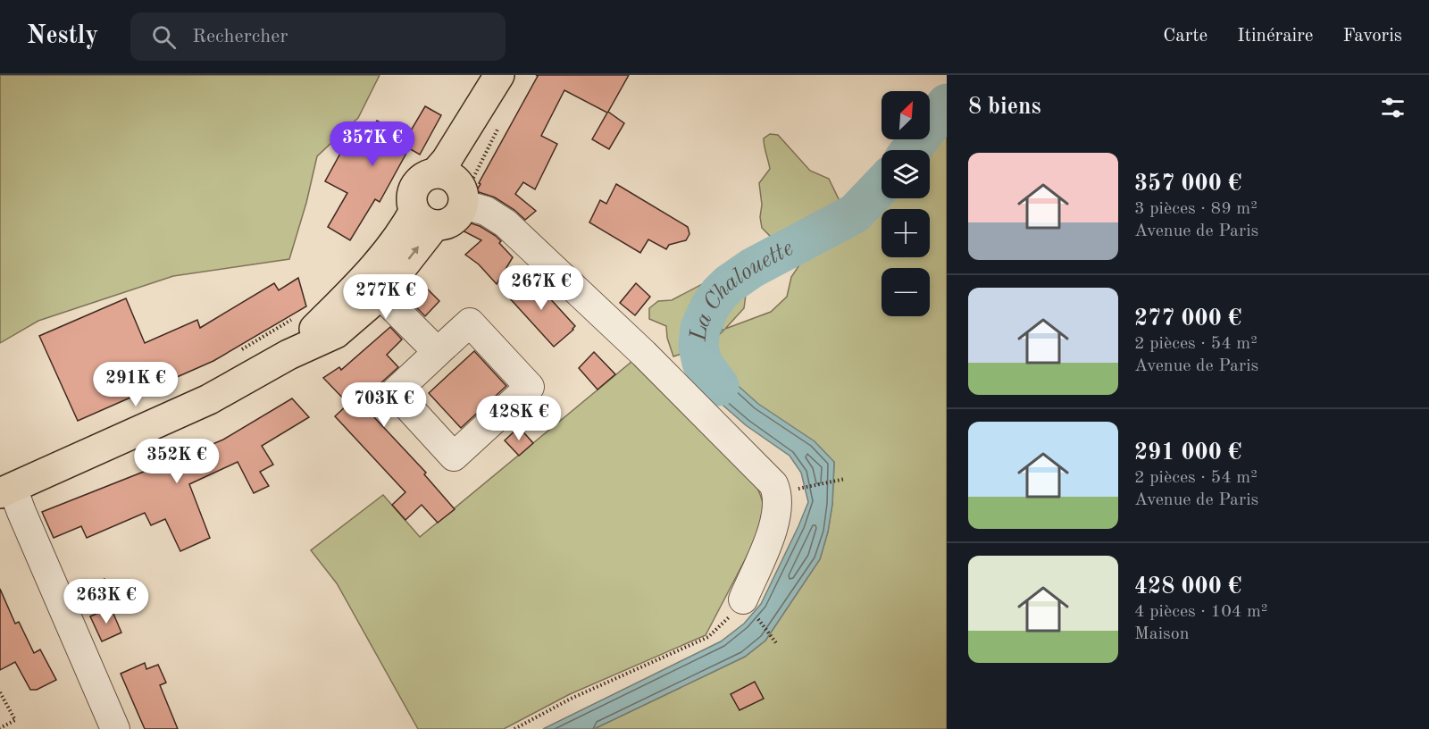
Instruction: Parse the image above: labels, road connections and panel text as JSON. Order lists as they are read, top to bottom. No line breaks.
{"water":["La Chalouette"],"north":"top right","page":{"header":"Nestly","search":"Rechercher","nav":["Carte","Itinéraire","Favoris"],"heading":"8 biens","map_buttons":["+","−"],"price":["357K €","267K €","277K €","291K €","703K €","428K €","352K €","263K €"],"list":[{"name":"357 000 €","note":"3 pièces · 89 m² · Avenue de Paris"},{"name":"277 000 €","note":"2 pièces · 54 m² · Avenue de Paris"},{"name":"291 000 €","note":"2 pièces · 54 m² · Avenue de Paris"},{"name":"428 000 €","note":"4 pièces · 104 m² · Maison"}]}}
